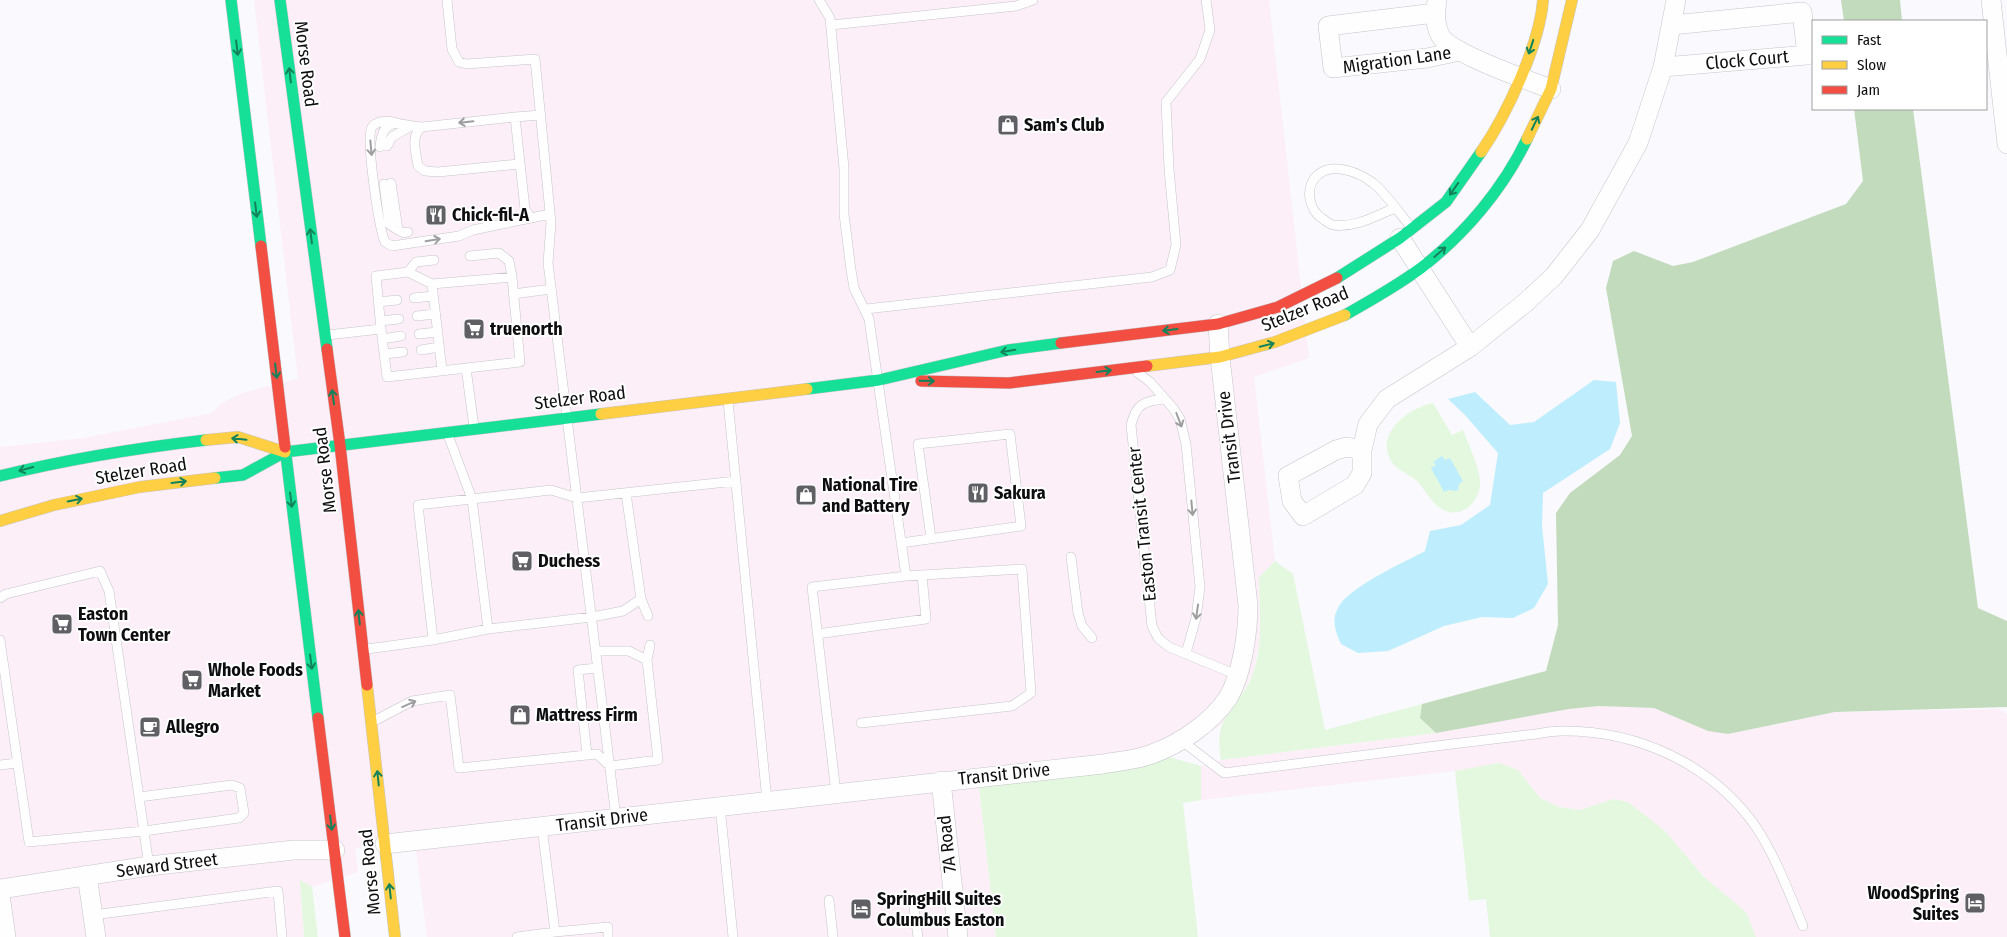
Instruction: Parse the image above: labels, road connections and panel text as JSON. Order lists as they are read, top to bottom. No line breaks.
{"streets":{"main road":["Morse Road","Stelzer Road"],"street":["Migration Lane","Clock Court","Transit Drive","7A Road","Seward Street"],"lane":["Easton Transit Center"]},"crossings":[["Migration Lane","Stelzer Road"],["Morse Road","Stelzer Road"],["Morse Road","Transit Drive"],["Morse Road","Seward Street"],["Stelzer Road","Transit Drive"],["Transit Drive","Easton Transit Center"],["Transit Drive","7A Road"]],"places":{"shop":["Sam's Club","National Tire and Battery","Mattress Firm"],"restaurant":["Chick-fil-A","Sakura"],"supermarket":["truenorth","Duchess","Easton Town Center","Whole Foods Market"],"cafe":["Allegro"],"hotel":["WoodSpring Suites","SpringHill Suites Columbus Easton"]},"legend":["Fast","Slow","Jam"]}
